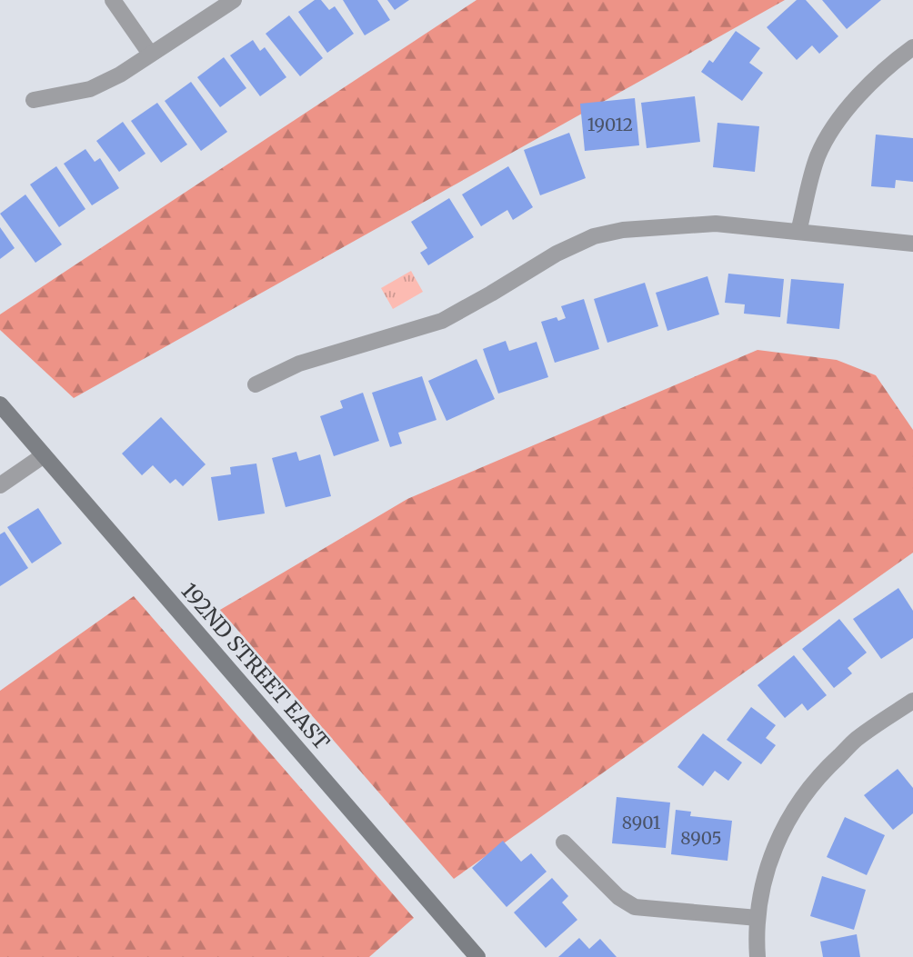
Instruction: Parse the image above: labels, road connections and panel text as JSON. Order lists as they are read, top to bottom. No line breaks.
{"streets":{"street":["192ND STREET EAST"]},"house_numbers":["19012","8901","8905"]}
